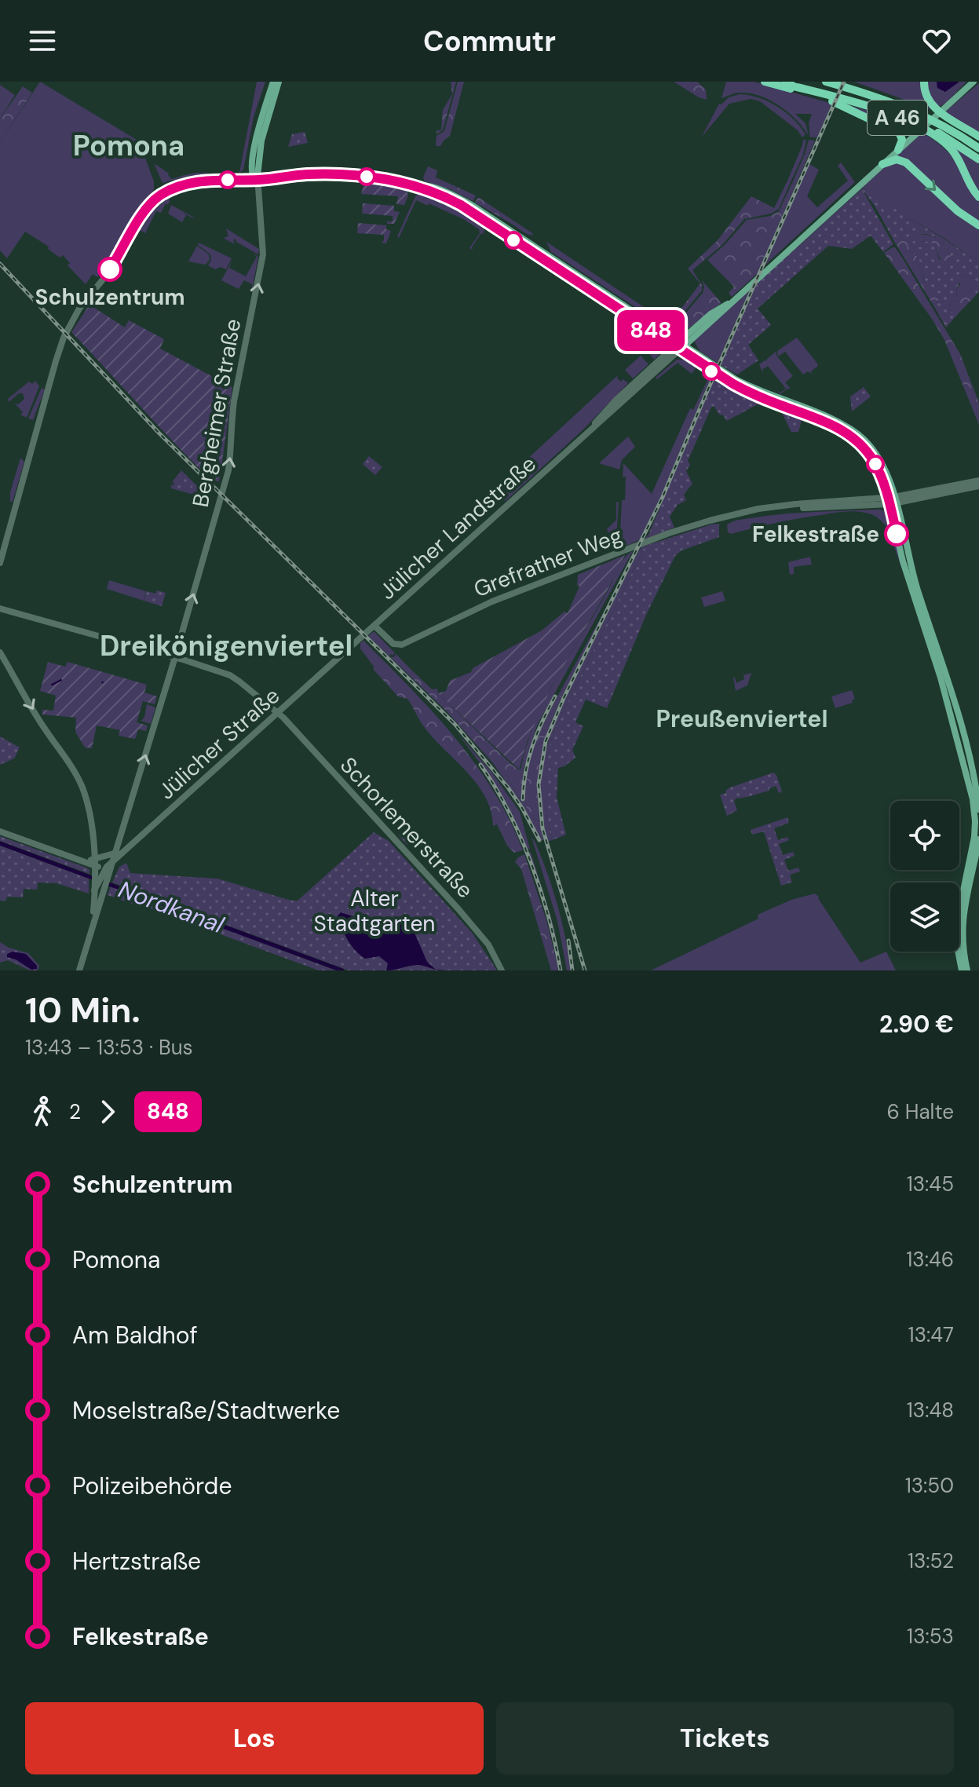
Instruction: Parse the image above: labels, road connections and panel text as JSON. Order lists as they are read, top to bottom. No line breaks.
{"streets":{"highway":["A 46"],"main road":["Bergheimer Straße","Jülicher Landstraße","Grefrather Weg","Jülicher Straße","Schorlemerstraße"]},"crossings":[["Bergheimer Straße","Jülicher Straße"],["Bergheimer Straße","Schorlemerstraße"],["Jülicher Landstraße","Grefrather Weg"],["Jülicher Landstraße","Jülicher Straße"],["Jülicher Straße","Schorlemerstraße"]],"one_way":["Bergheimer Straße"],"districts":["Pomona","Dreikönigenviertel","Preußenviertel"],"water":["Nordkanal"],"parks":["Alter Stadtgarten"],"places":["Schulzentrum","Felkestraße"],"lines":["bus line 848"],"page":{"header":"Commutr","on_map":"848","heading":["10 Min.","13:43 – 13:53 · Bus","2.90 €"],"legs":["2","848","6 Halte"],"list":[{"name":"Schulzentrum","value":"13:45"},{"name":"Pomona","value":"13:46"},{"name":"Am Baldhof","value":"13:47"},{"name":"Moselstraße/Stadtwerke","value":"13:48"},{"name":"Polizeibehörde","value":"13:50"},{"name":"Hertzstraße","value":"13:52"},{"name":"Felkestraße","value":"13:53"}],"buttons":["Los","Tickets"]}}
